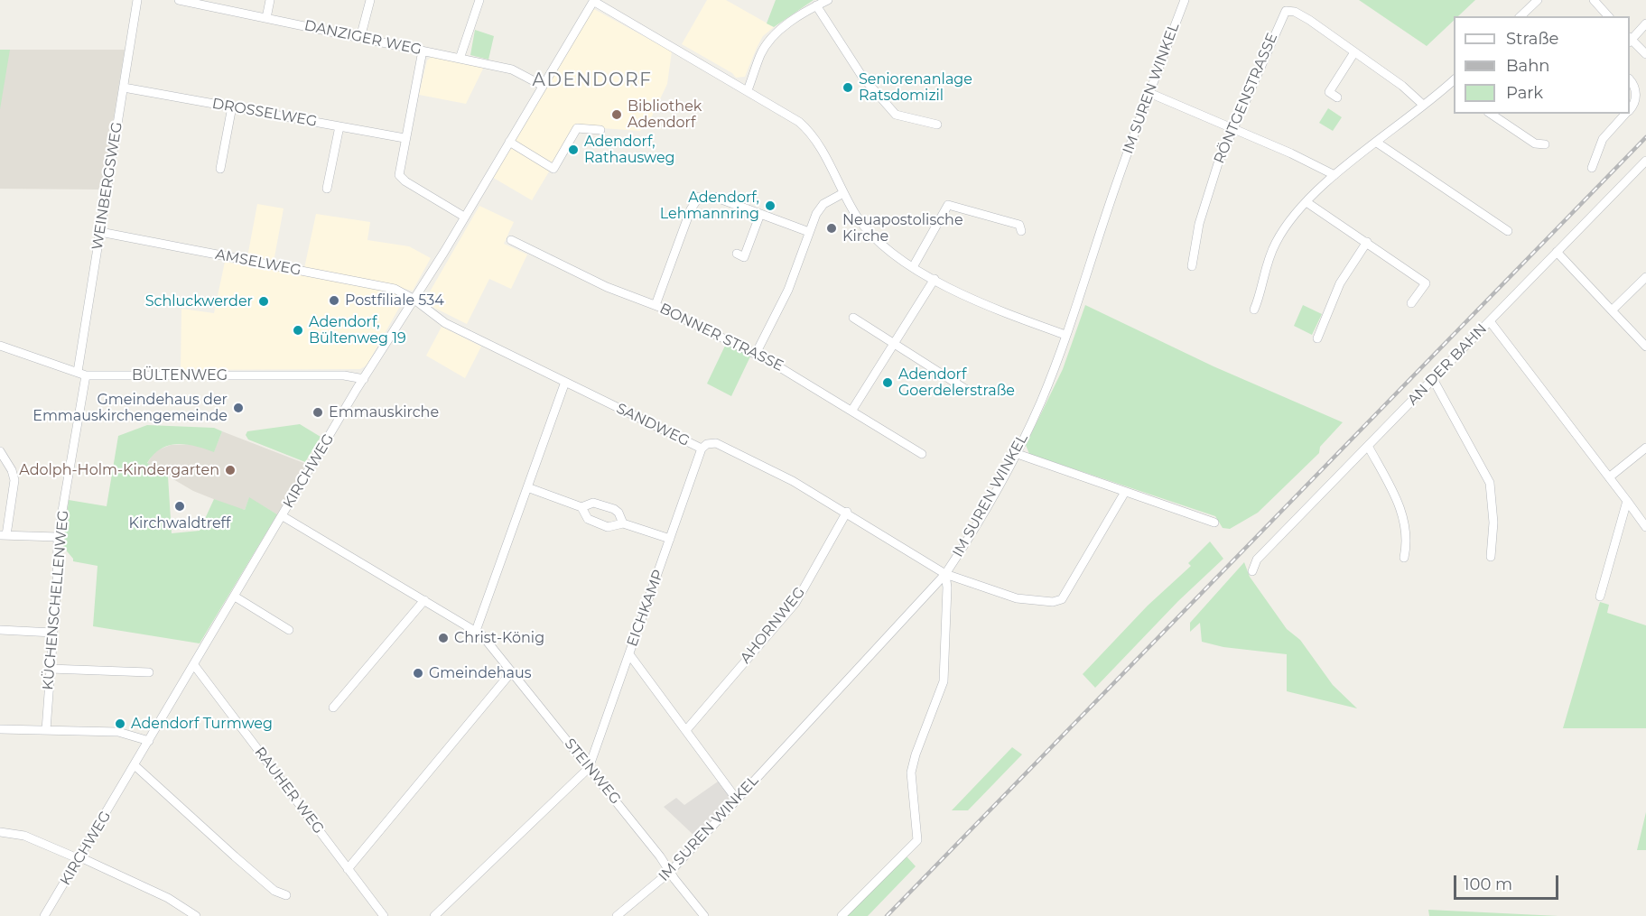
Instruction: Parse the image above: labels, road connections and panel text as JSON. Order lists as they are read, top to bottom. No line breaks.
{"streets":{"street":["DANZIGER WEG","IM SUREN WINKEL","RÖNTGENSTRASSE","DROSSELWEG","WEINBERGSWEG","AMSELWEG","BONNER STRASSE","AN DER BAHN","BÜLTENWEG","SANDWEG","KIRCHWEG","KÜCHENSCHELLENWEG","EICHKAMP","AHORNWEG","STEINWEG","RAUHER WEG"]},"crossings":[["DANZIGER WEG","KIRCHWEG"],["IM SUREN WINKEL","SANDWEG"],["IM SUREN WINKEL","STEINWEG"],["DROSSELWEG","WEINBERGSWEG"],["WEINBERGSWEG","AMSELWEG"],["WEINBERGSWEG","BÜLTENWEG"],["WEINBERGSWEG","KÜCHENSCHELLENWEG"],["AMSELWEG","SANDWEG"],["AMSELWEG","KIRCHWEG"],["BÜLTENWEG","KIRCHWEG"],["BÜLTENWEG","KÜCHENSCHELLENWEG"],["SANDWEG","KIRCHWEG"],["SANDWEG","EICHKAMP"],["SANDWEG","AHORNWEG"],["KIRCHWEG","STEINWEG"],["KIRCHWEG","RAUHER WEG"],["EICHKAMP","STEINWEG"]],"districts":["ADENDORF"],"places":["Seniorenanlage Ratsdomizil","Bibliothek Adendorf","Adendorf, Rathausweg","Adendorf, Lehmannring","Neuapostolische Kirche","Postfiliale 534","Schluckwerder","Adendorf, Bültenweg 19","Adendorf Goerdelerstraße","Gmeindehaus der Emmauskirchengemeinde","Emmauskirche","Adolph-Holm-Kindergarten","Kirchwaldtreff","Christ-König","Gmeindehaus","Adendorf Turmweg"],"legend":["Straße","Bahn","Park"],"scale_bar":"100 m"}
